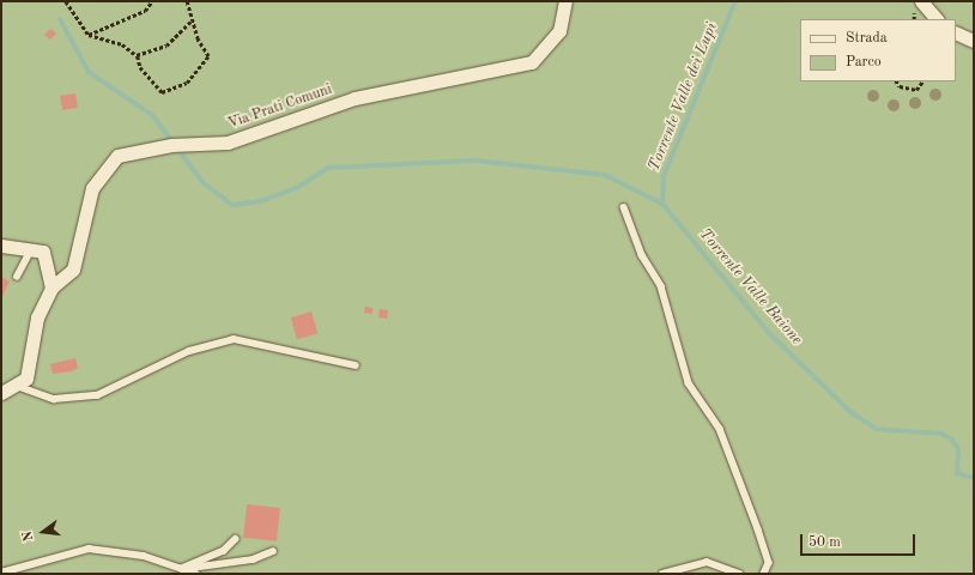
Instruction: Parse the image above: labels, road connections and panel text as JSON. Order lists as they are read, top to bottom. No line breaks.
{"streets":{"street":["Via Prati Comuni"]},"water":["Torrente Valle dei Lupi","Torrente Valle Baione"],"legend":["Strada","Parco"],"scale_bar":"50 m","north":"left"}
